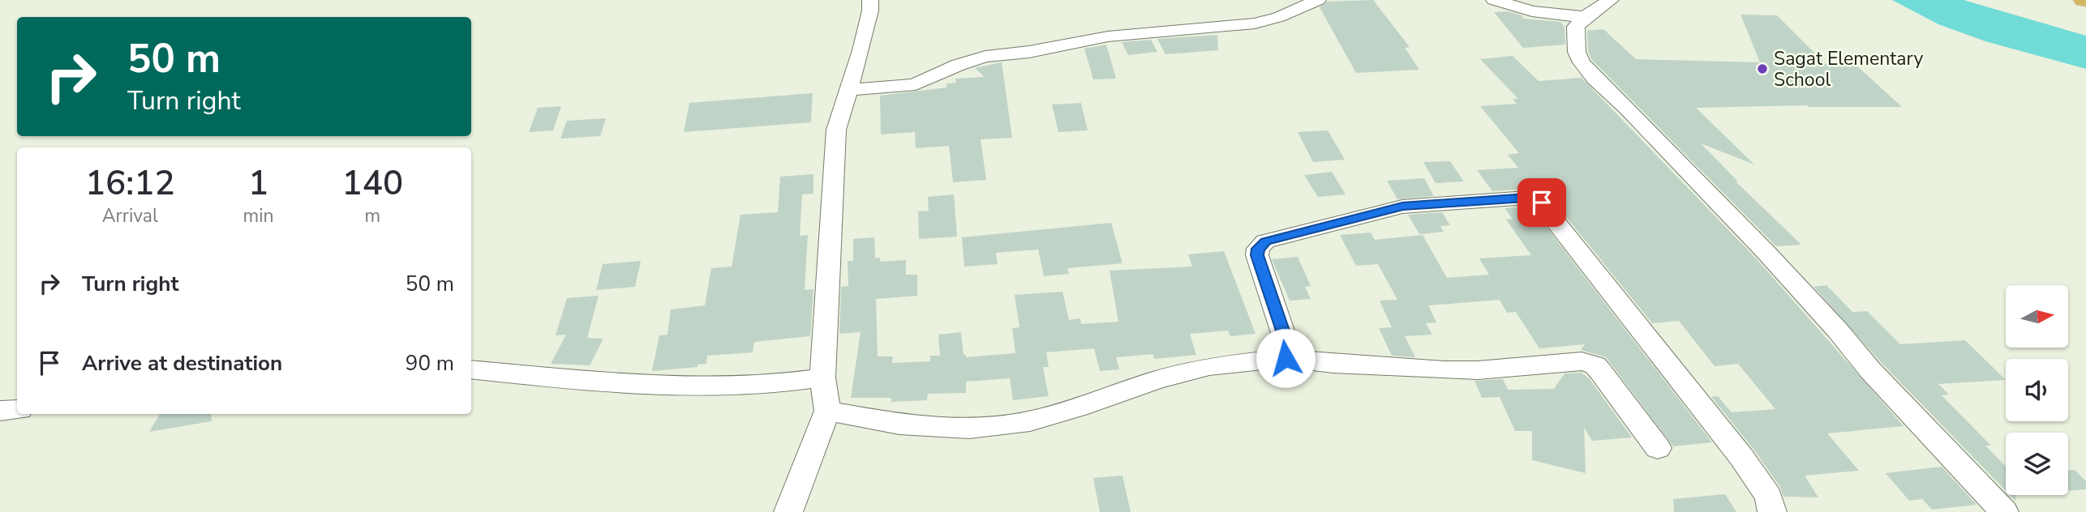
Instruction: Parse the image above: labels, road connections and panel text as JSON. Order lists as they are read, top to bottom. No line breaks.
{"places":["Sagat Elementary School"],"north":"right","page":{"turn":["50 m","Turn right"],"eta":["16:12","Arrival","1","min","140","m"],"list":[{"name":"Turn right","value":"50 m"},{"name":"Arrive at destination","value":"90 m"}]}}
